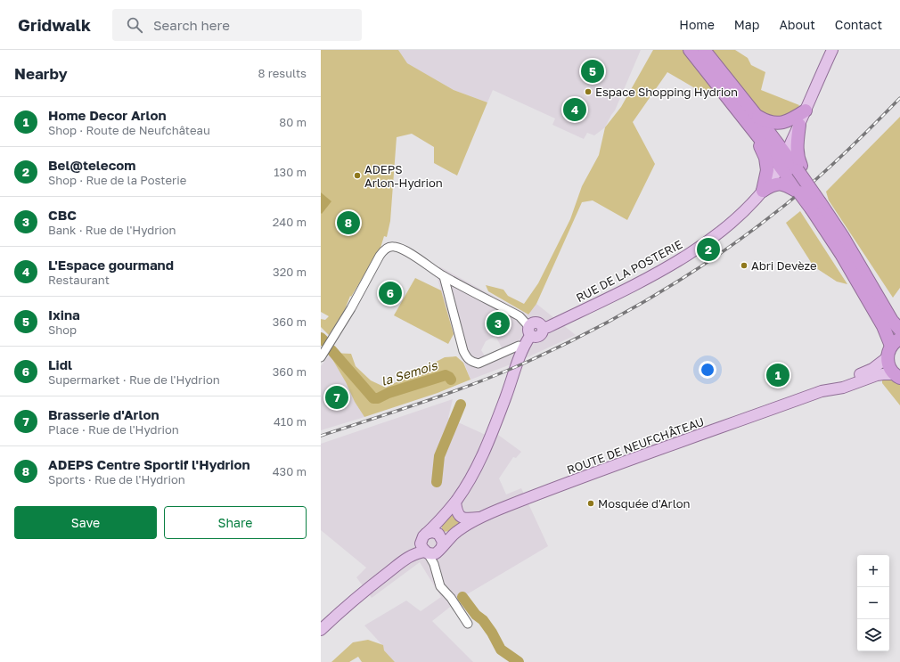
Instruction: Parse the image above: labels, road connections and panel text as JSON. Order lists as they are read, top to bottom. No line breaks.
{"streets":{"main road":["RUE DE LA POSTERIE","ROUTE DE NEUFCHÂTEAU"]},"crossings":[["RUE DE LA POSTERIE","ROUTE DE NEUFCHÂTEAU"]],"water":["la Semois"],"places":["Espace Shopping Hydrion","ADEPS Arlon-Hydrion","Abri Devèze","Mosquée d'Arlon"],"page":{"header":"Gridwalk","search":"Search here","nav":["Home","Map","About","Contact"],"heading":["Nearby","8 results"],"pins":["5","4","8","2","6","3","1","7"],"list":[{"mark":"1","name":"Home Decor Arlon","note":"Shop · Route de Neufchâteau","value":"80 m"},{"mark":"2","name":"Bel@telecom","note":"Shop · Rue de la Posterie","value":"130 m"},{"mark":"3","name":"CBC","note":"Bank · Rue de l'Hydrion","value":"240 m"},{"mark":"4","name":"L'Espace gourmand","note":"Restaurant","value":"320 m"},{"mark":"5","name":"Ixina","note":"Shop","value":"360 m"},{"mark":"6","name":"Lidl","note":"Supermarket · Rue de l'Hydrion","value":"360 m"},{"mark":"7","name":"Brasserie d'Arlon","note":"Place · Rue de l'Hydrion","value":"410 m"},{"mark":"8","name":"ADEPS Centre Sportif l'Hydrion","note":"Sports · Rue de l'Hydrion","value":"430 m"}],"buttons":["Save","Share"],"map_buttons":["+","−"]}}
